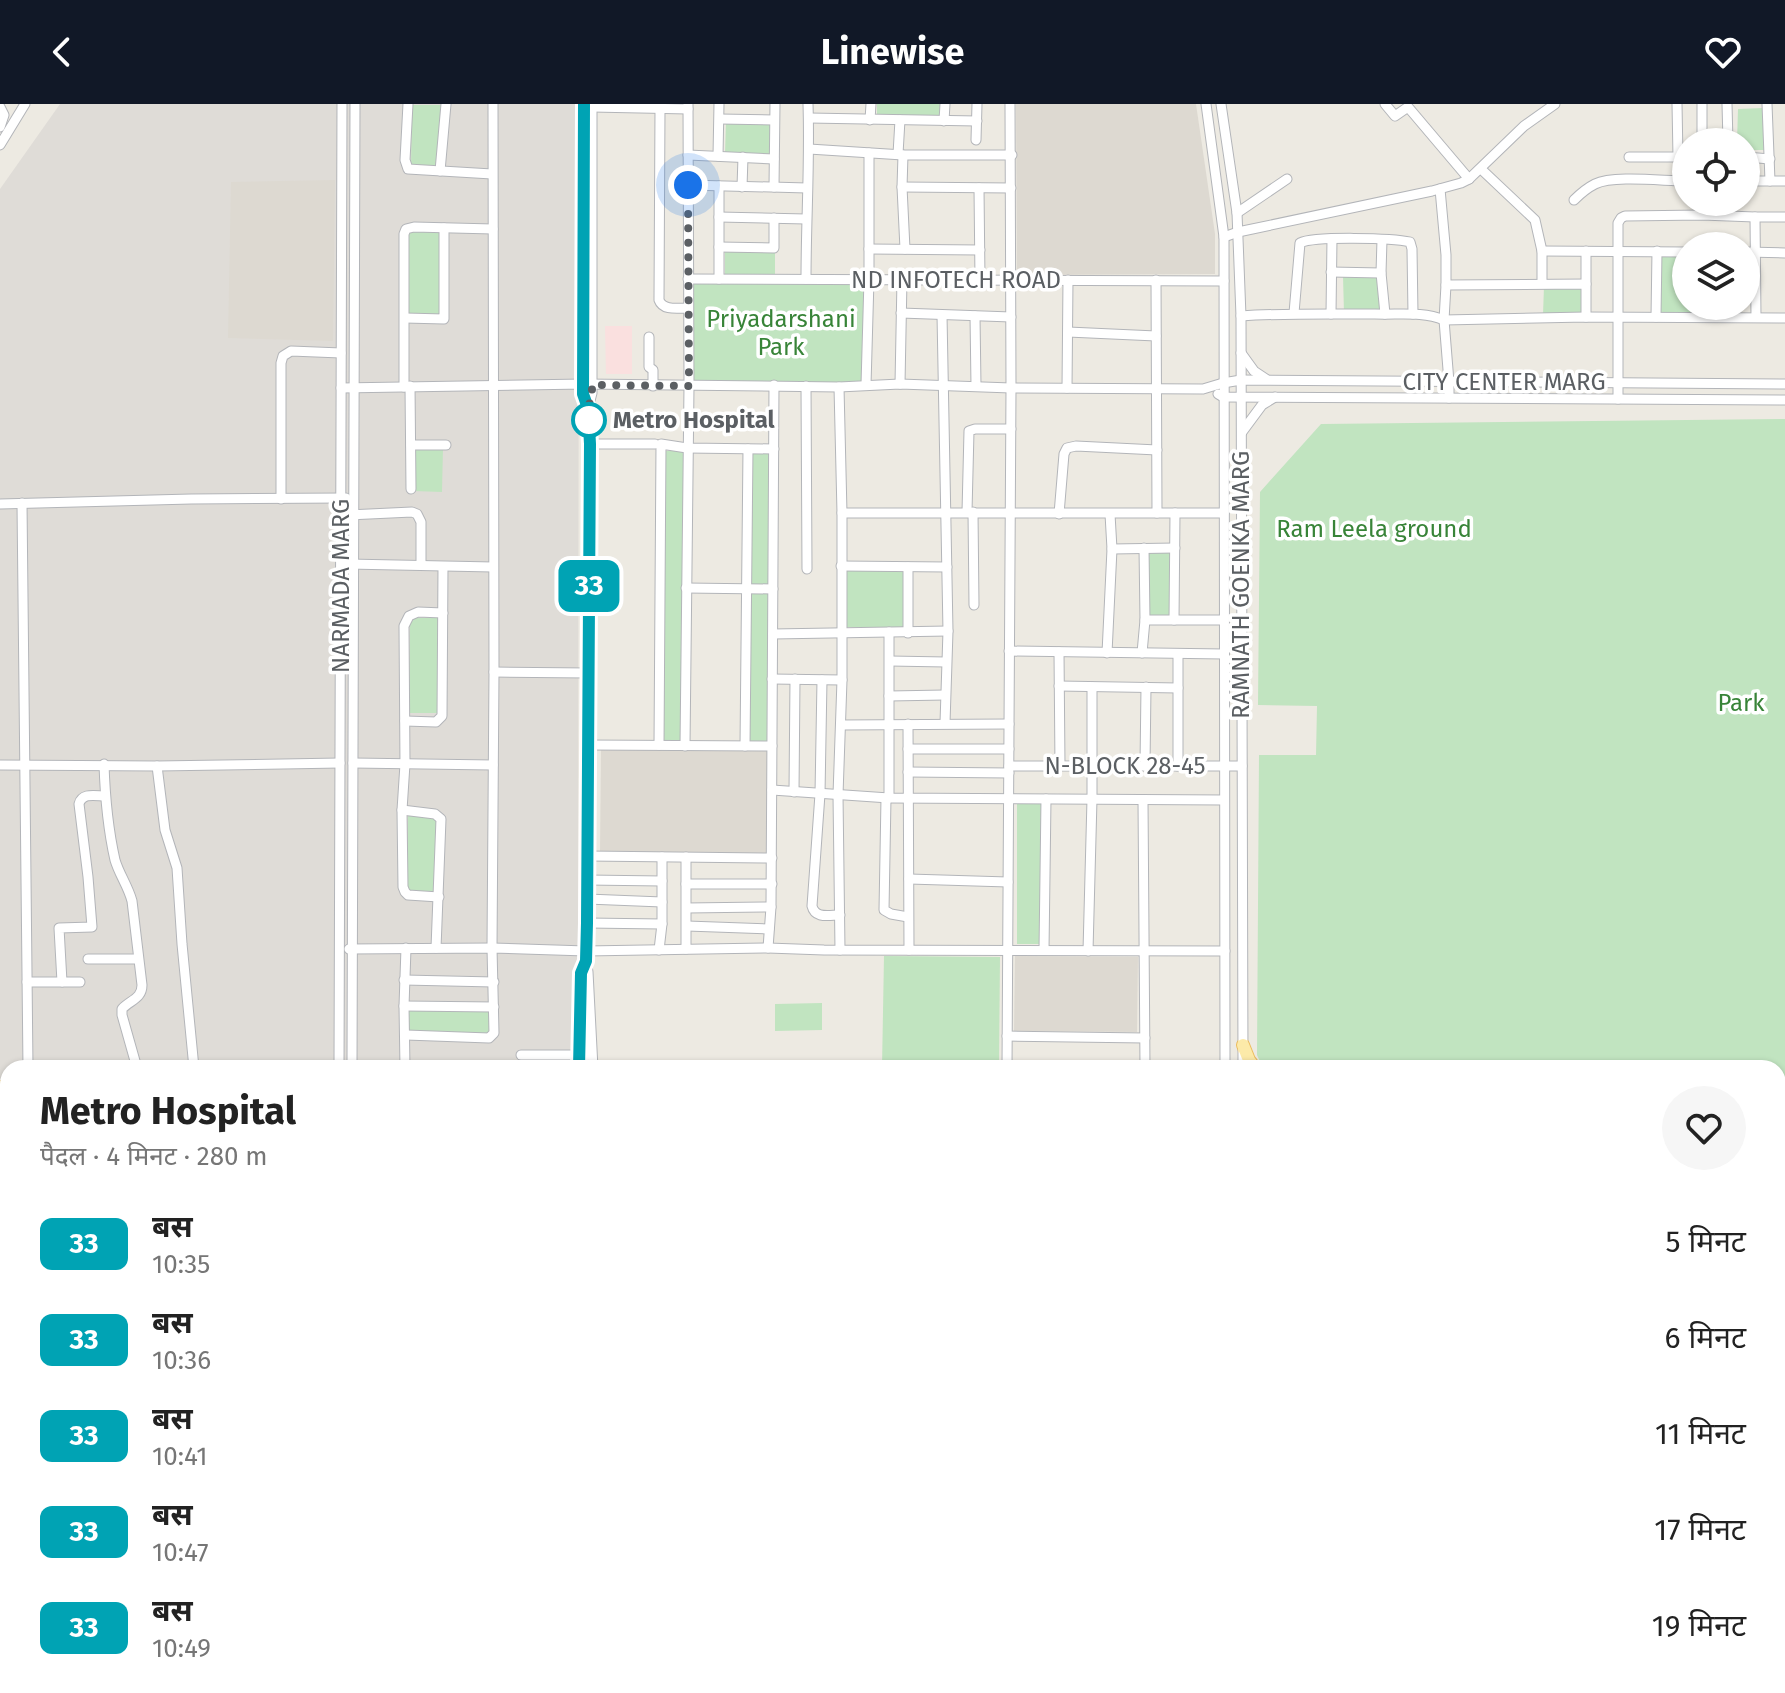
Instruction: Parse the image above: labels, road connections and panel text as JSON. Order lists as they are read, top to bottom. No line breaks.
{"streets":{"street":["ND INFOTECH ROAD","CITY CENTER MARG","RAMNATH GOENKA MARG","NARMADA MARG","N-BLOCK 28-45"]},"crossings":[["ND INFOTECH ROAD","RAMNATH GOENKA MARG"],["CITY CENTER MARG","RAMNATH GOENKA MARG"],["RAMNATH GOENKA MARG","N-BLOCK 28-45"]],"parks":["Priyadarshani Park","Ram Leela ground","Park"],"places":["Metro Hospital"],"lines":["bus line 33"],"page":{"header":"Linewise","on_map":"33","heading":["Metro Hospital","पैदल · 4 मिनट · 280 m"],"list":[{"mark":"33","name":"बस","note":"10:35","value":"5 मिनट"},{"mark":"33","name":"बस","note":"10:36","value":"6 मिनट"},{"mark":"33","name":"बस","note":"10:41","value":"11 मिनट"},{"mark":"33","name":"बस","note":"10:47","value":"17 मिनट"},{"mark":"33","name":"बस","note":"10:49","value":"19 मिनट"}]}}
